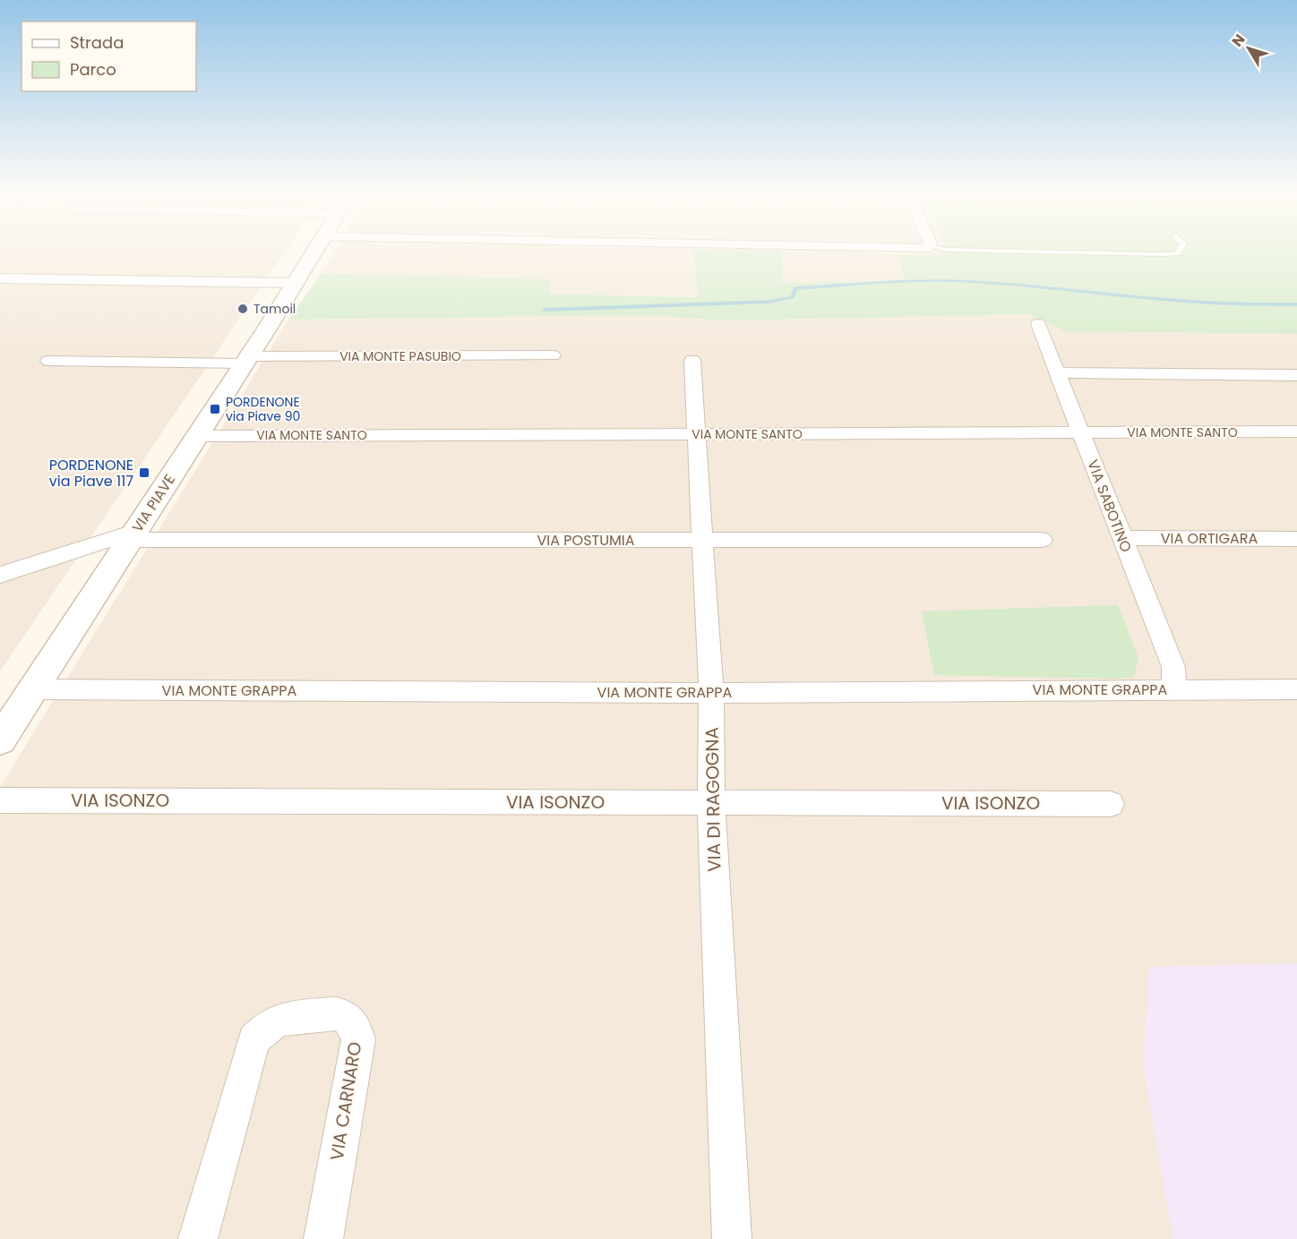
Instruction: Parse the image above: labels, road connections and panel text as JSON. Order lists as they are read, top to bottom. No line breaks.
{"streets":{"street":["VIA MONTE PASUBIO","VIA MONTE SANTO","VIA PIAVE","VIA SABOTINO","VIA ORTIGARA","VIA POSTUMIA","VIA MONTE GRAPPA","VIA DI RAGOGNA","VIA ISONZO","VIA CARNARO"]},"crossings":[["VIA MONTE PASUBIO","VIA PIAVE"],["VIA MONTE SANTO","VIA PIAVE"],["VIA MONTE SANTO","VIA SABOTINO"],["VIA MONTE SANTO","VIA DI RAGOGNA"],["VIA PIAVE","VIA POSTUMIA"],["VIA PIAVE","VIA MONTE GRAPPA"],["VIA SABOTINO","VIA ORTIGARA"],["VIA SABOTINO","VIA MONTE GRAPPA"],["VIA POSTUMIA","VIA DI RAGOGNA"],["VIA MONTE GRAPPA","VIA DI RAGOGNA"],["VIA DI RAGOGNA","VIA ISONZO"]],"places":{"other":["Tamoil"],"transit":["PORDENONE via Piave 90","PORDENONE via Piave 117"]},"legend":["Strada","Parco"],"north":"top left"}
